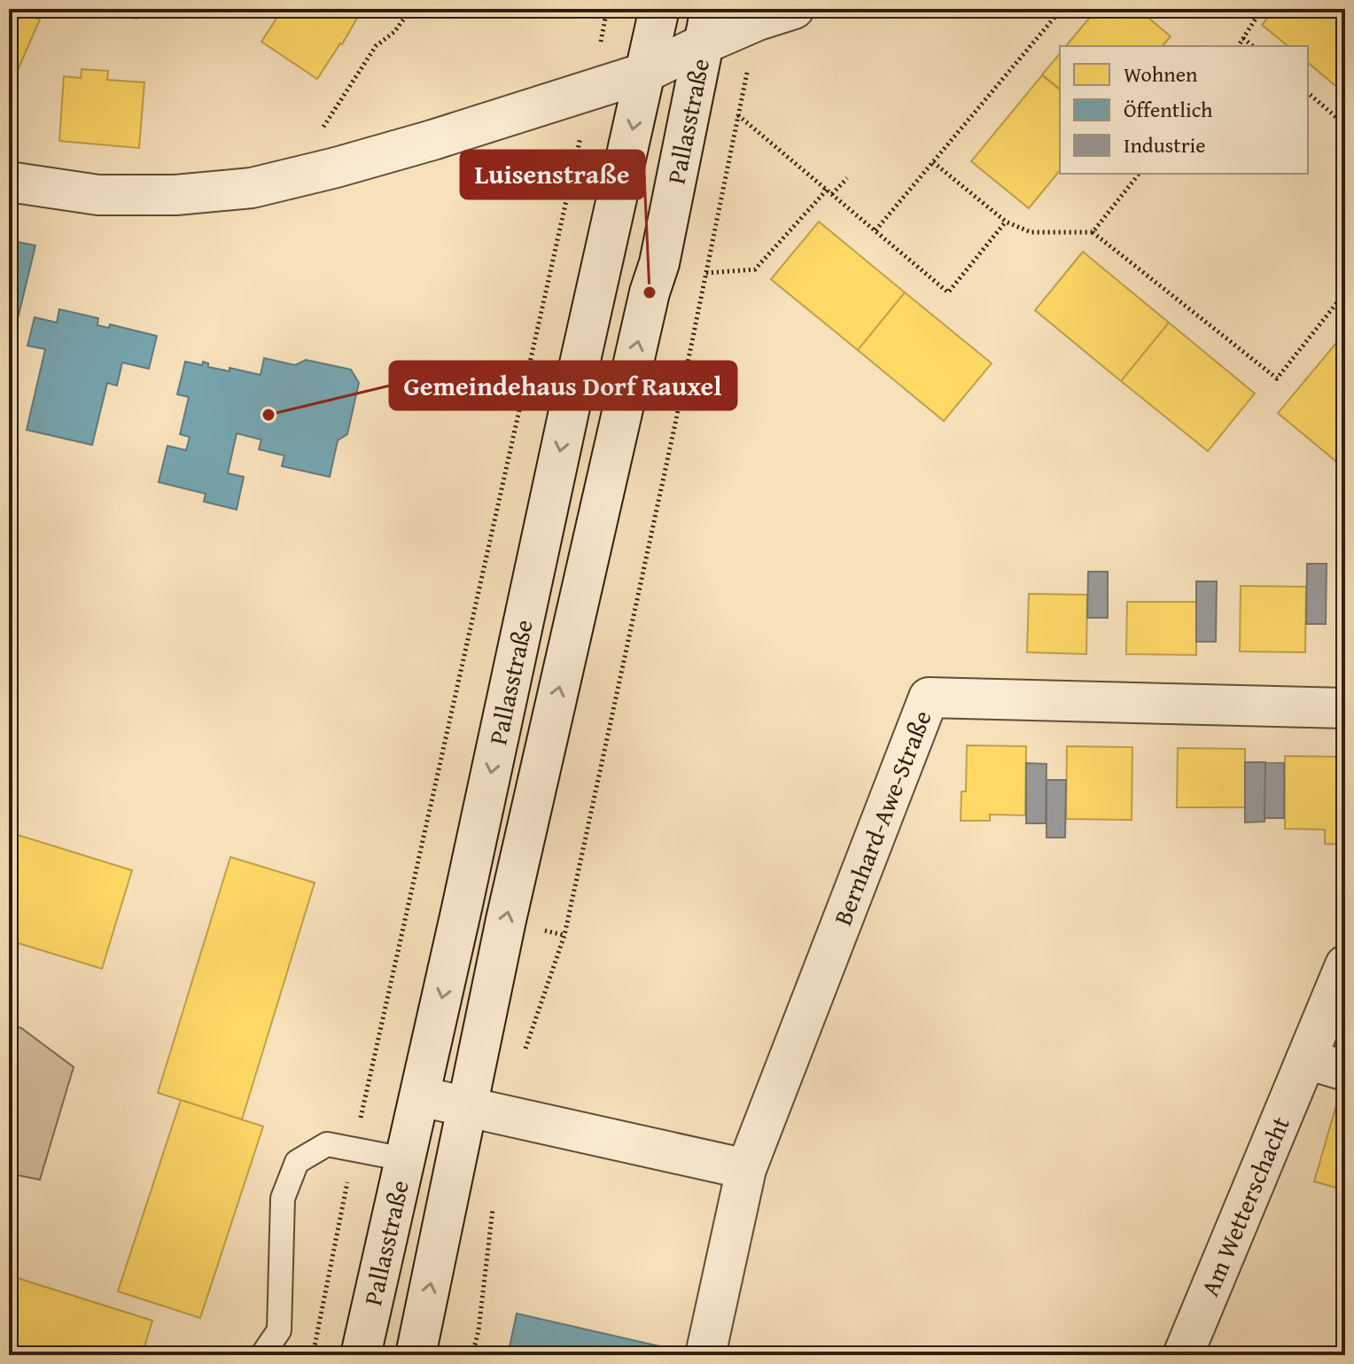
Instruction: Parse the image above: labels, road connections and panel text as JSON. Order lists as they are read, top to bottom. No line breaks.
{"streets":{"street":["Pallasstraße","Bernhard-Awe-Straße","Am Wetterschacht"]},"places":["Luisenstraße","Gemeindehaus Dorf Rauxel"],"legend":["Wohnen","Öffentlich","Industrie"]}
